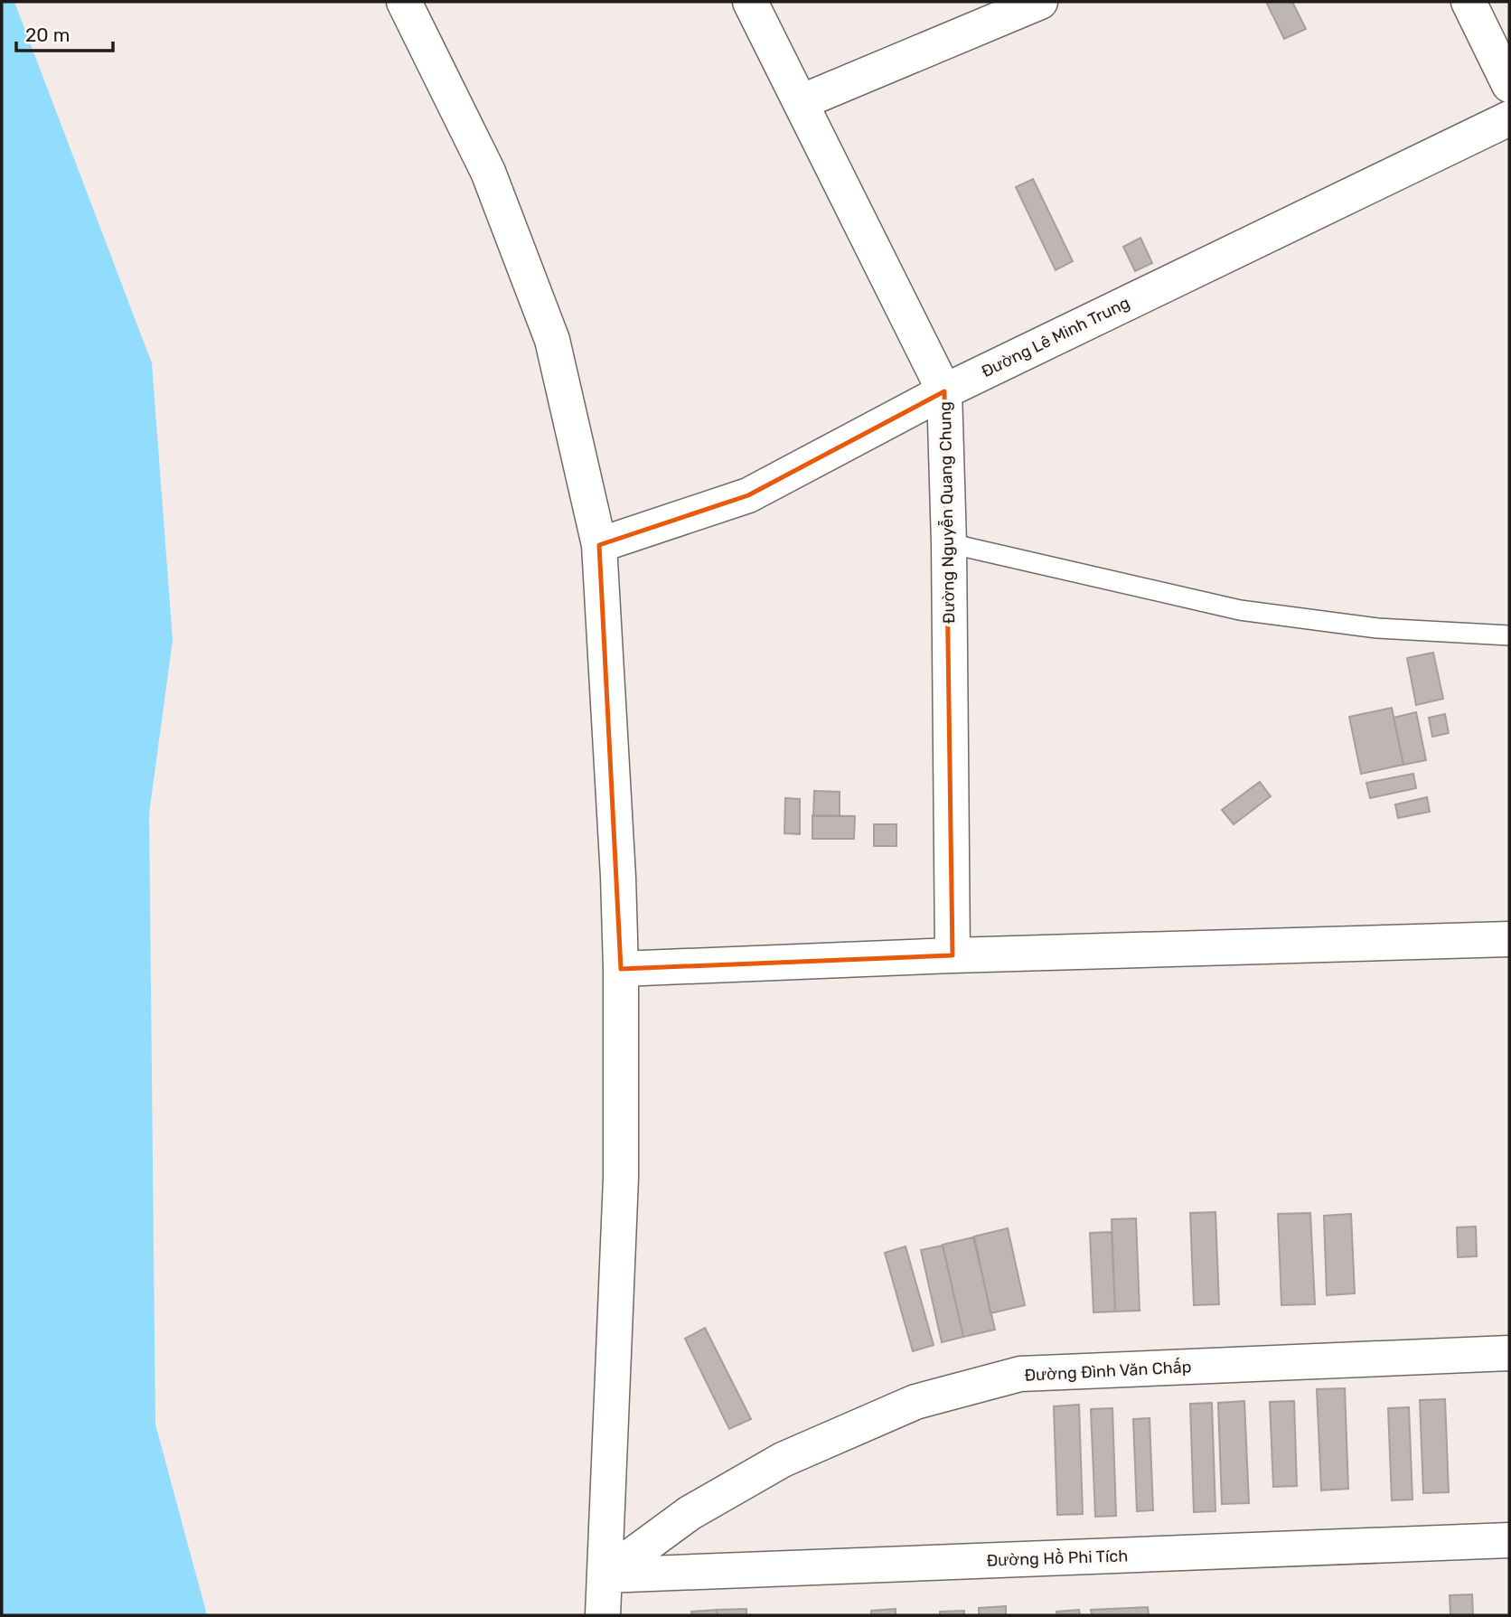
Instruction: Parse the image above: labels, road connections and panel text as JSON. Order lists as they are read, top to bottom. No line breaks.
{"streets":{"street":["Đường Lê Minh Trung","Đường Nguyễn Quang Chung","Đường Đình Văn Chấp","Đường Hồ Phi Tích"]},"crossings":[["Đường Lê Minh Trung","Đường Nguyễn Quang Chung"],["Đường Đình Văn Chấp","Đường Hồ Phi Tích"]],"scale_bar":"20 m"}
